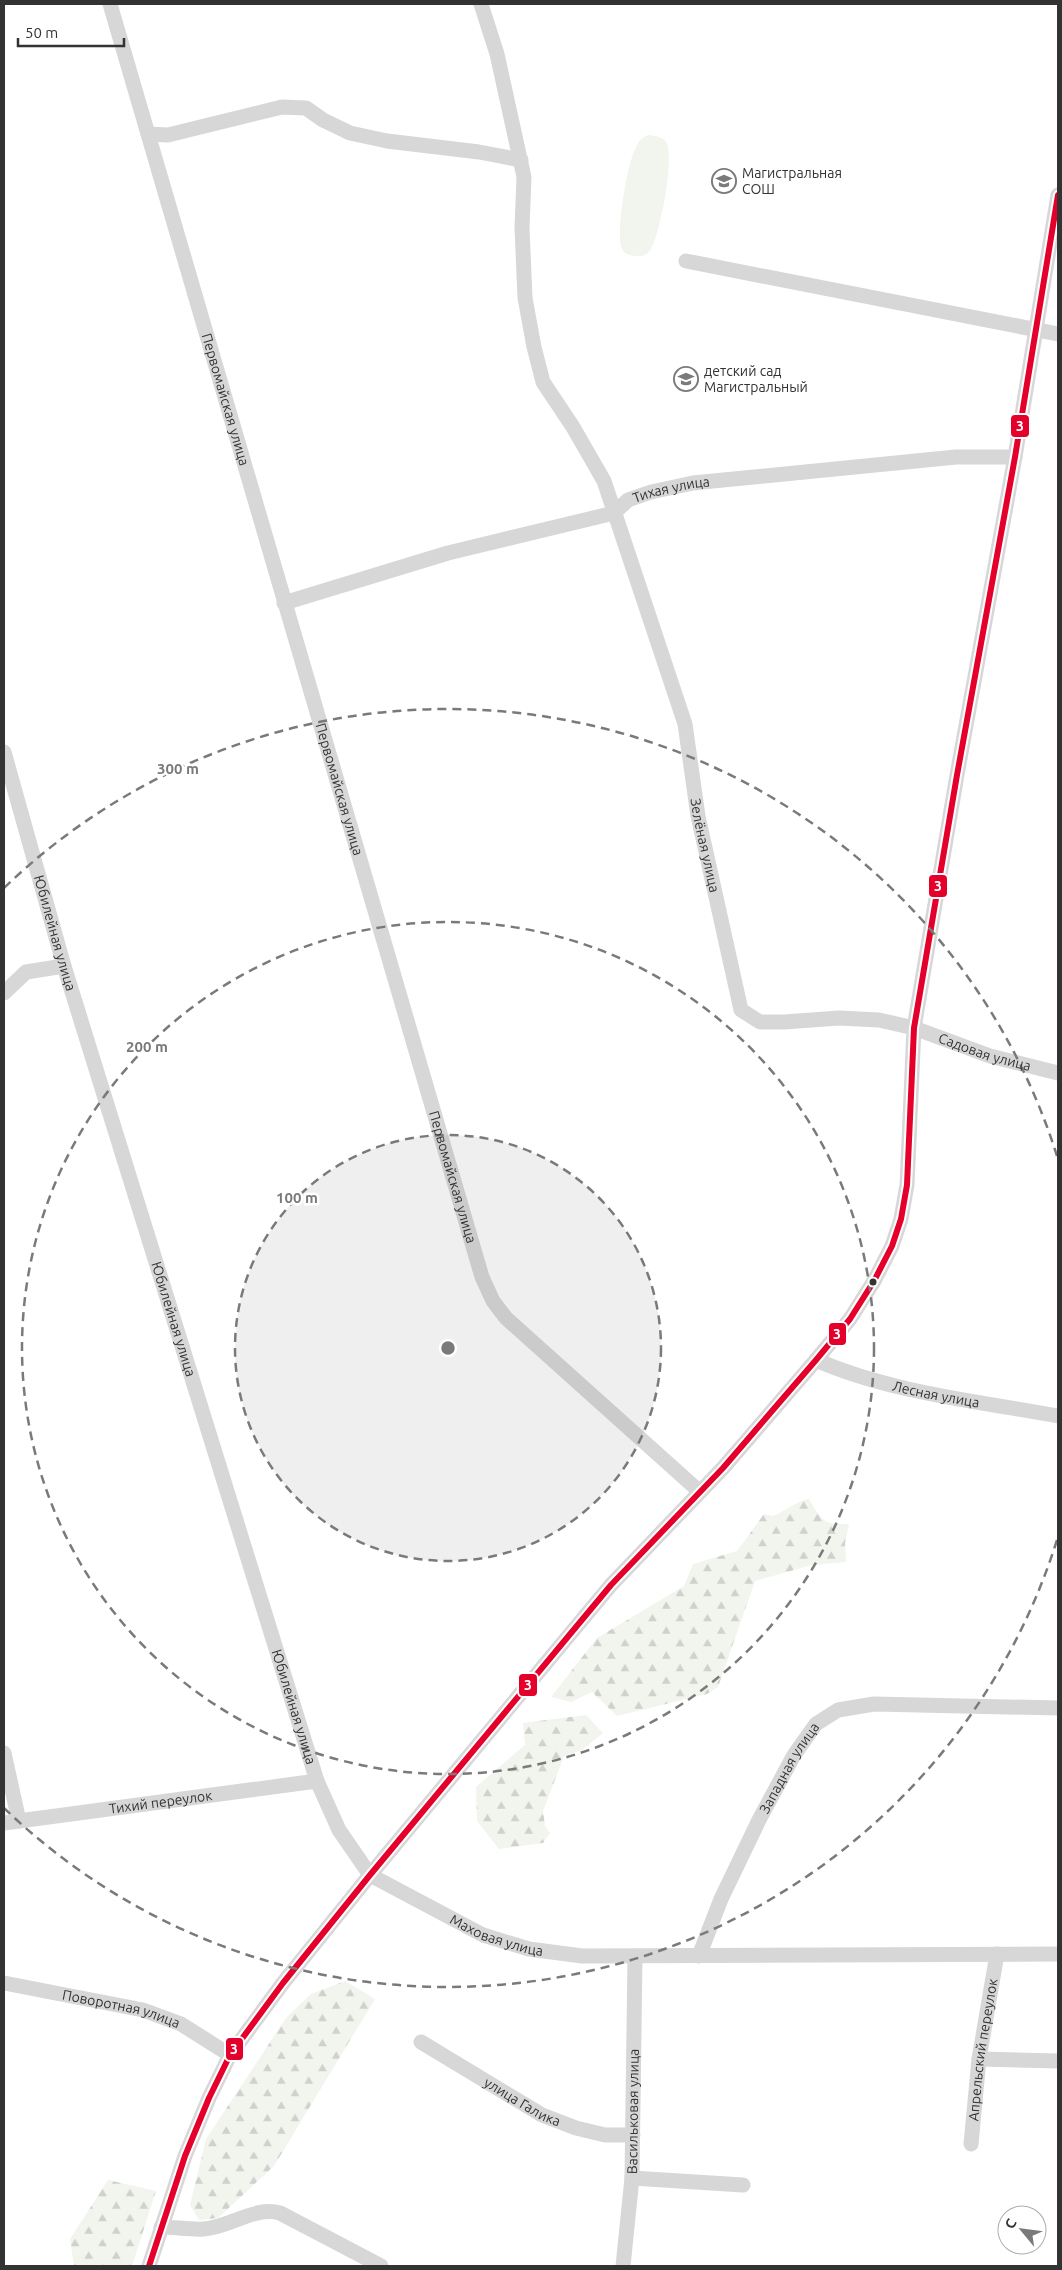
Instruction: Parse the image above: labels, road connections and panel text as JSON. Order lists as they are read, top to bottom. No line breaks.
{"streets":{"street":["Первомайская улица","Тихая улица","Зелёная улица","Юбилейная улица","Садовая улица","Лесная улица","Западная улица","Тихий переулок","Маховая улица","Поворотная улица","Апрельский переулок","улица Галика","Васильковая улица"]},"crossings":[["Первомайская улица","Тихая улица"],["Тихая улица","Зелёная улица"],["Зелёная улица","Садовая улица"],["Юбилейная улица","Тихий переулок"],["Юбилейная улица","Маховая улица"],["Маховая улица","Васильковая улица"],["улица Галика","Васильковая улица"]],"places":{"school or university":["Магистральная СОШ","детский сад Магистральный"]},"lines":["transit line 3"],"scale_bar":"50 m","north":"top left","rings":["300 m","200 m","100 m"]}
